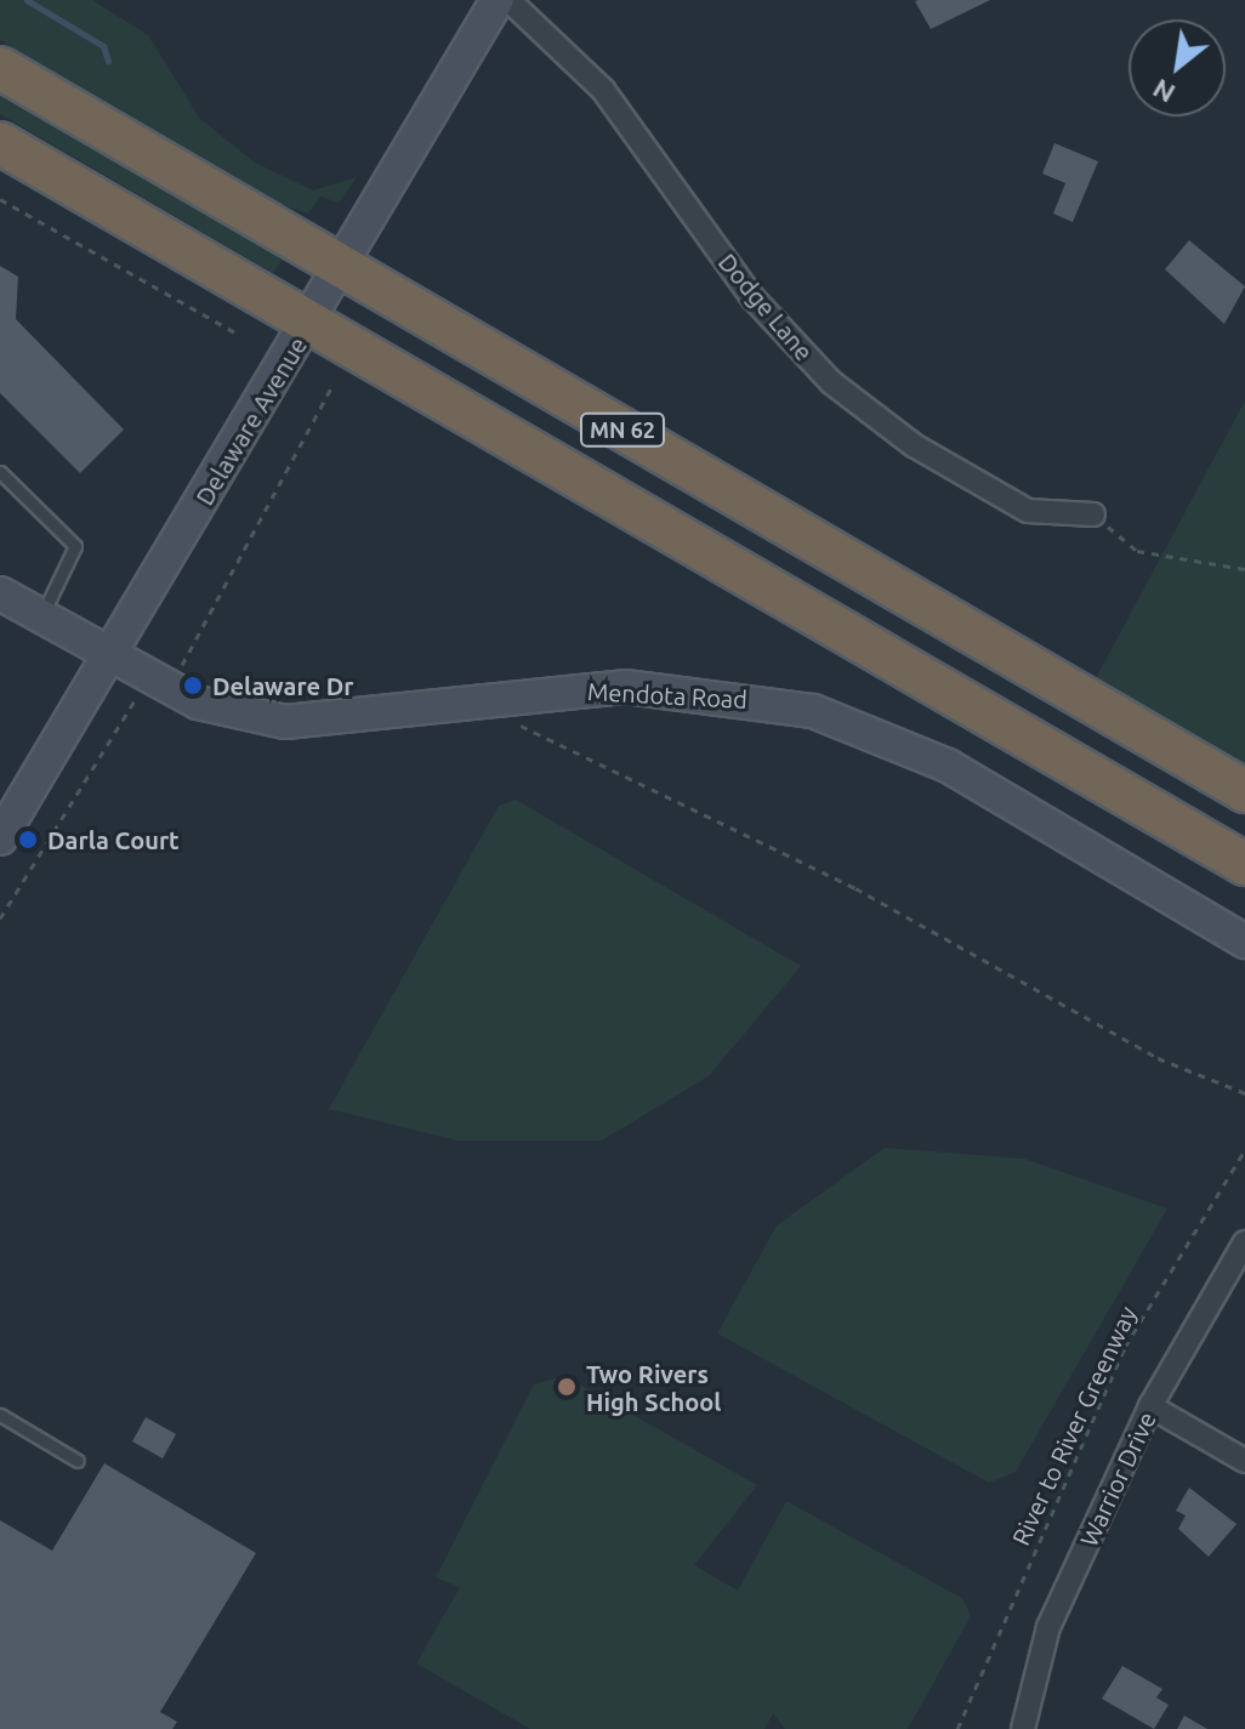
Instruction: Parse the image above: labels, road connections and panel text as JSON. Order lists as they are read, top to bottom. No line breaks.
{"streets":{"highway":["MN 62"],"street":["Dodge Lane","Delaware Avenue","Mendota Road","Warrior Drive"],"path":["River to River Greenway"]},"crossings":[["Delaware Avenue","MN 62"],["Delaware Avenue","Mendota Road"]],"places":["Delaware Dr","Darla Court","Two Rivers High School"],"north":"bottom left"}
